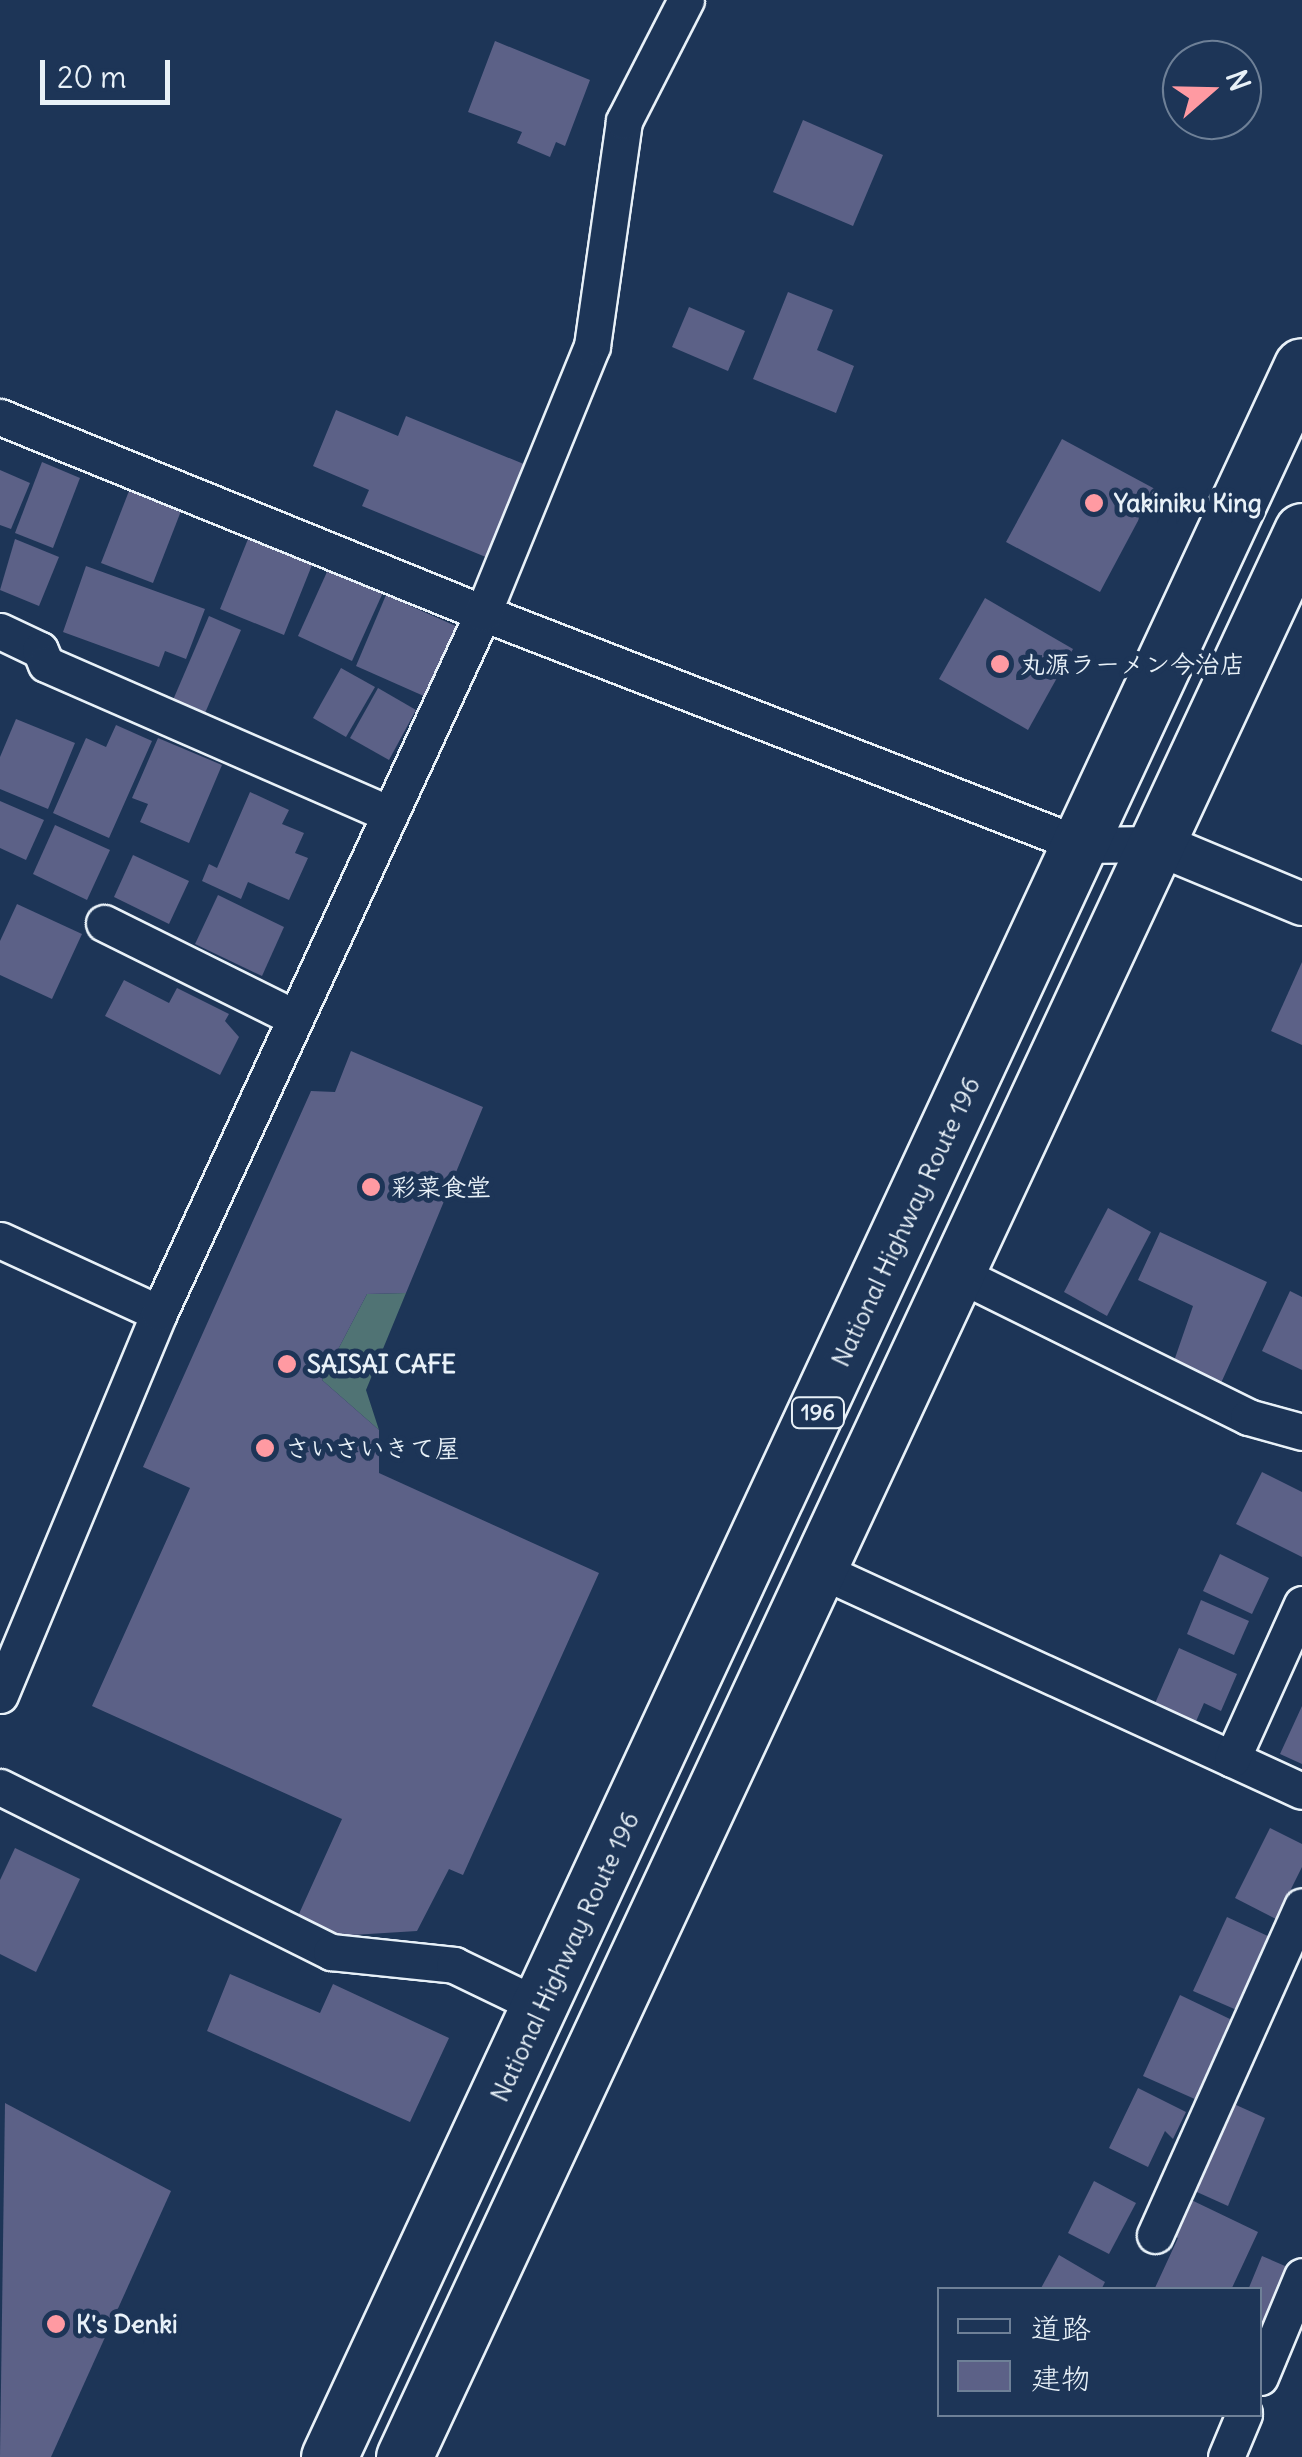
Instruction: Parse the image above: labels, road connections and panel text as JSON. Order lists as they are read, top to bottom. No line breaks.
{"streets":{"highway":["National Highway Route 196","196"]},"places":["Yakiniku King","丸源ラーメン今治店","彩菜食堂","SAISAI CAFE","さいさいきて屋","K's Denki"],"legend":["道路","建物"],"scale_bar":"20 m","north":"right"}
